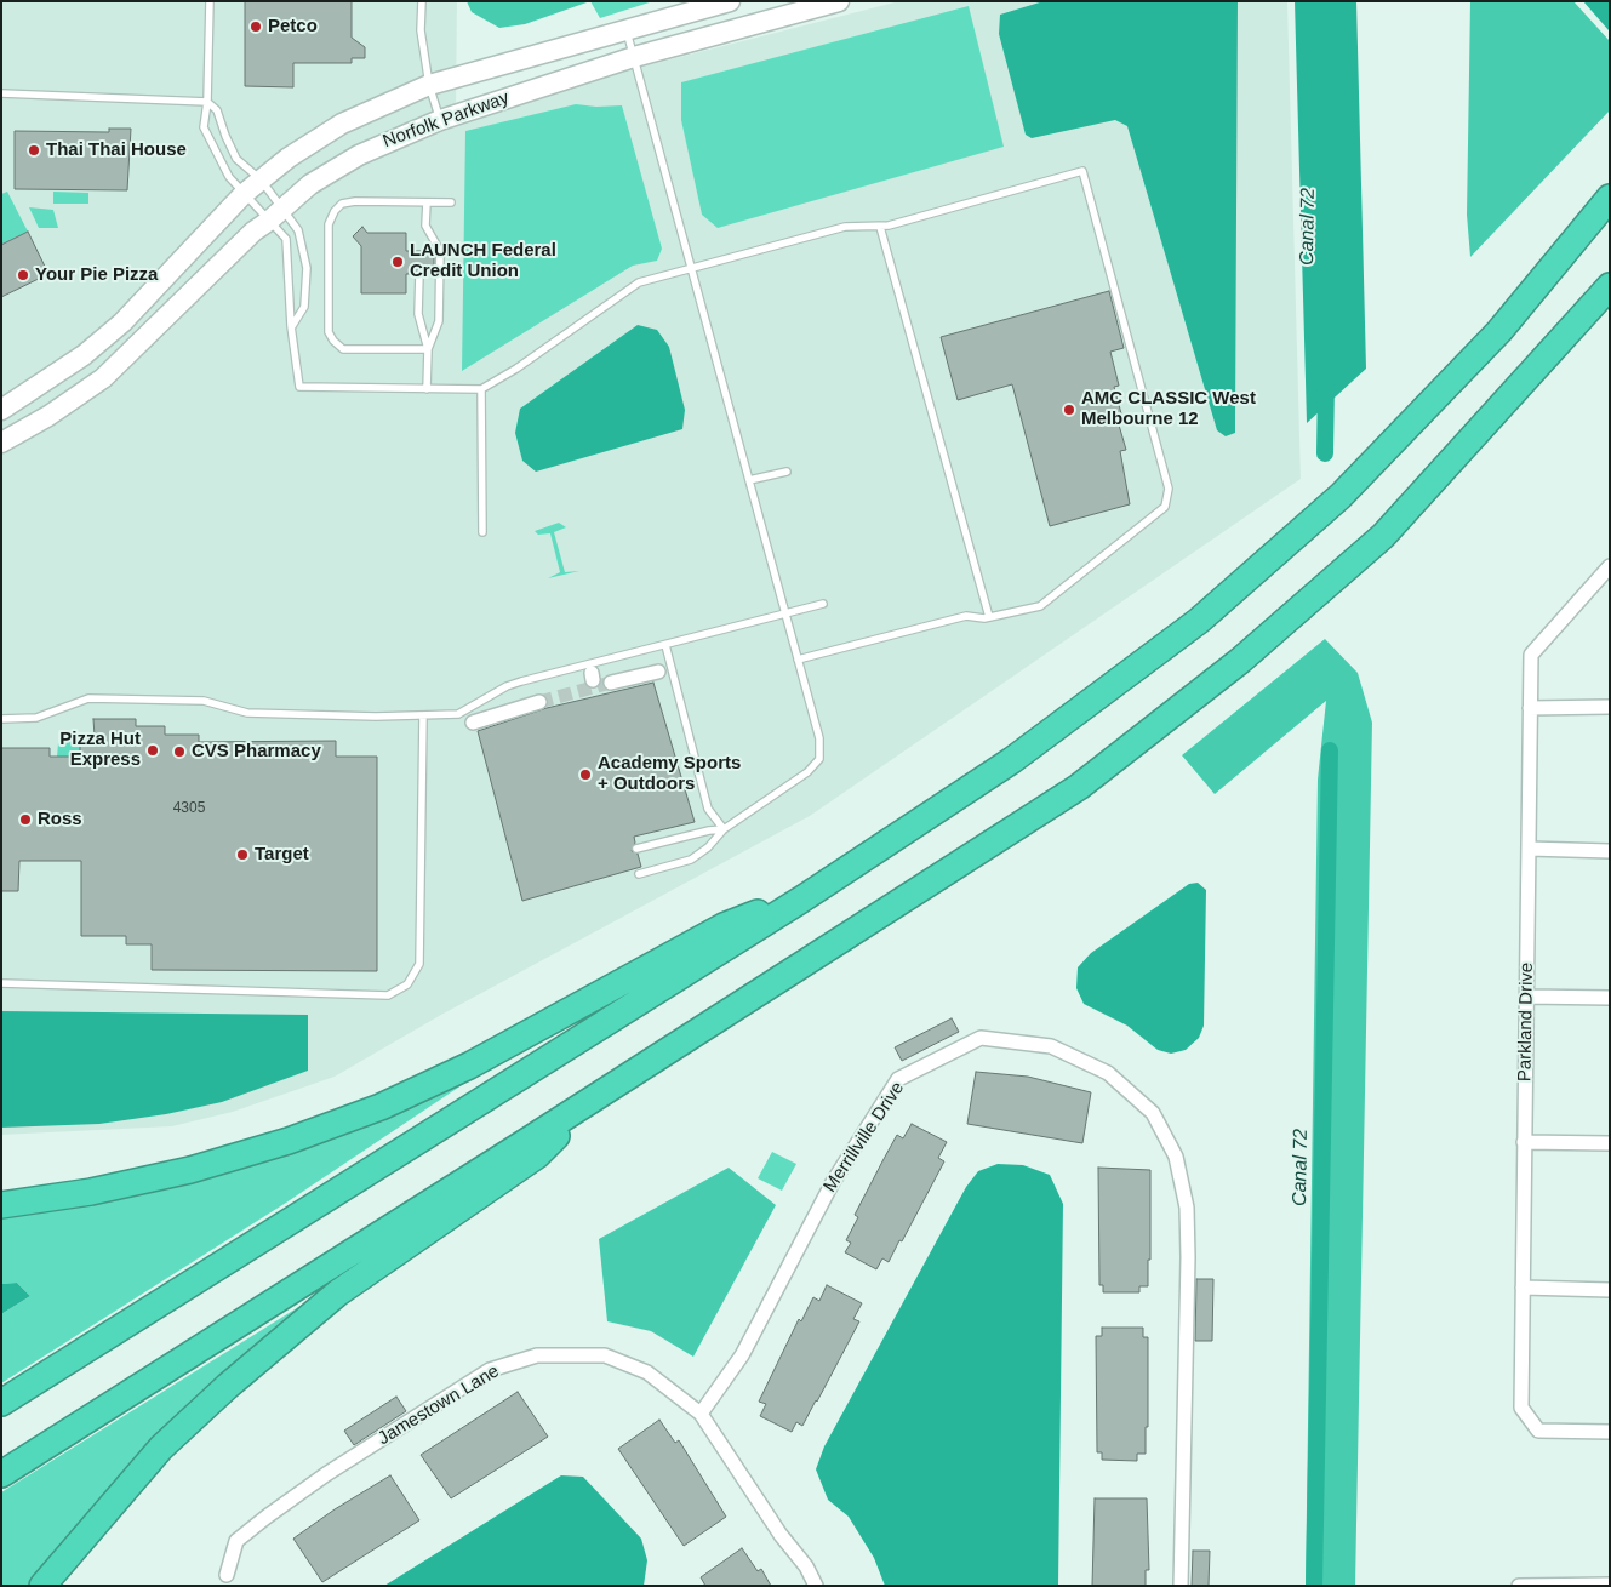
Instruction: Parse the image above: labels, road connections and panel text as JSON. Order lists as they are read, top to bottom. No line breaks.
{"streets":{"street":["Norfolk Parkway","Parkland Drive","Merrillville Drive","Jamestown Lane"]},"crossings":[["Merrillville Drive","Jamestown Lane"]],"water":["Canal 72"],"places":["Petco","Thai Thai House","LAUNCH Federal Credit Union","Your Pie Pizza","AMC CLASSIC West Melbourne 12","Pizza Hut Express","CVS Pharmacy","Academy Sports + Outdoors","Ross","Target"],"house_numbers":["4305"]}
